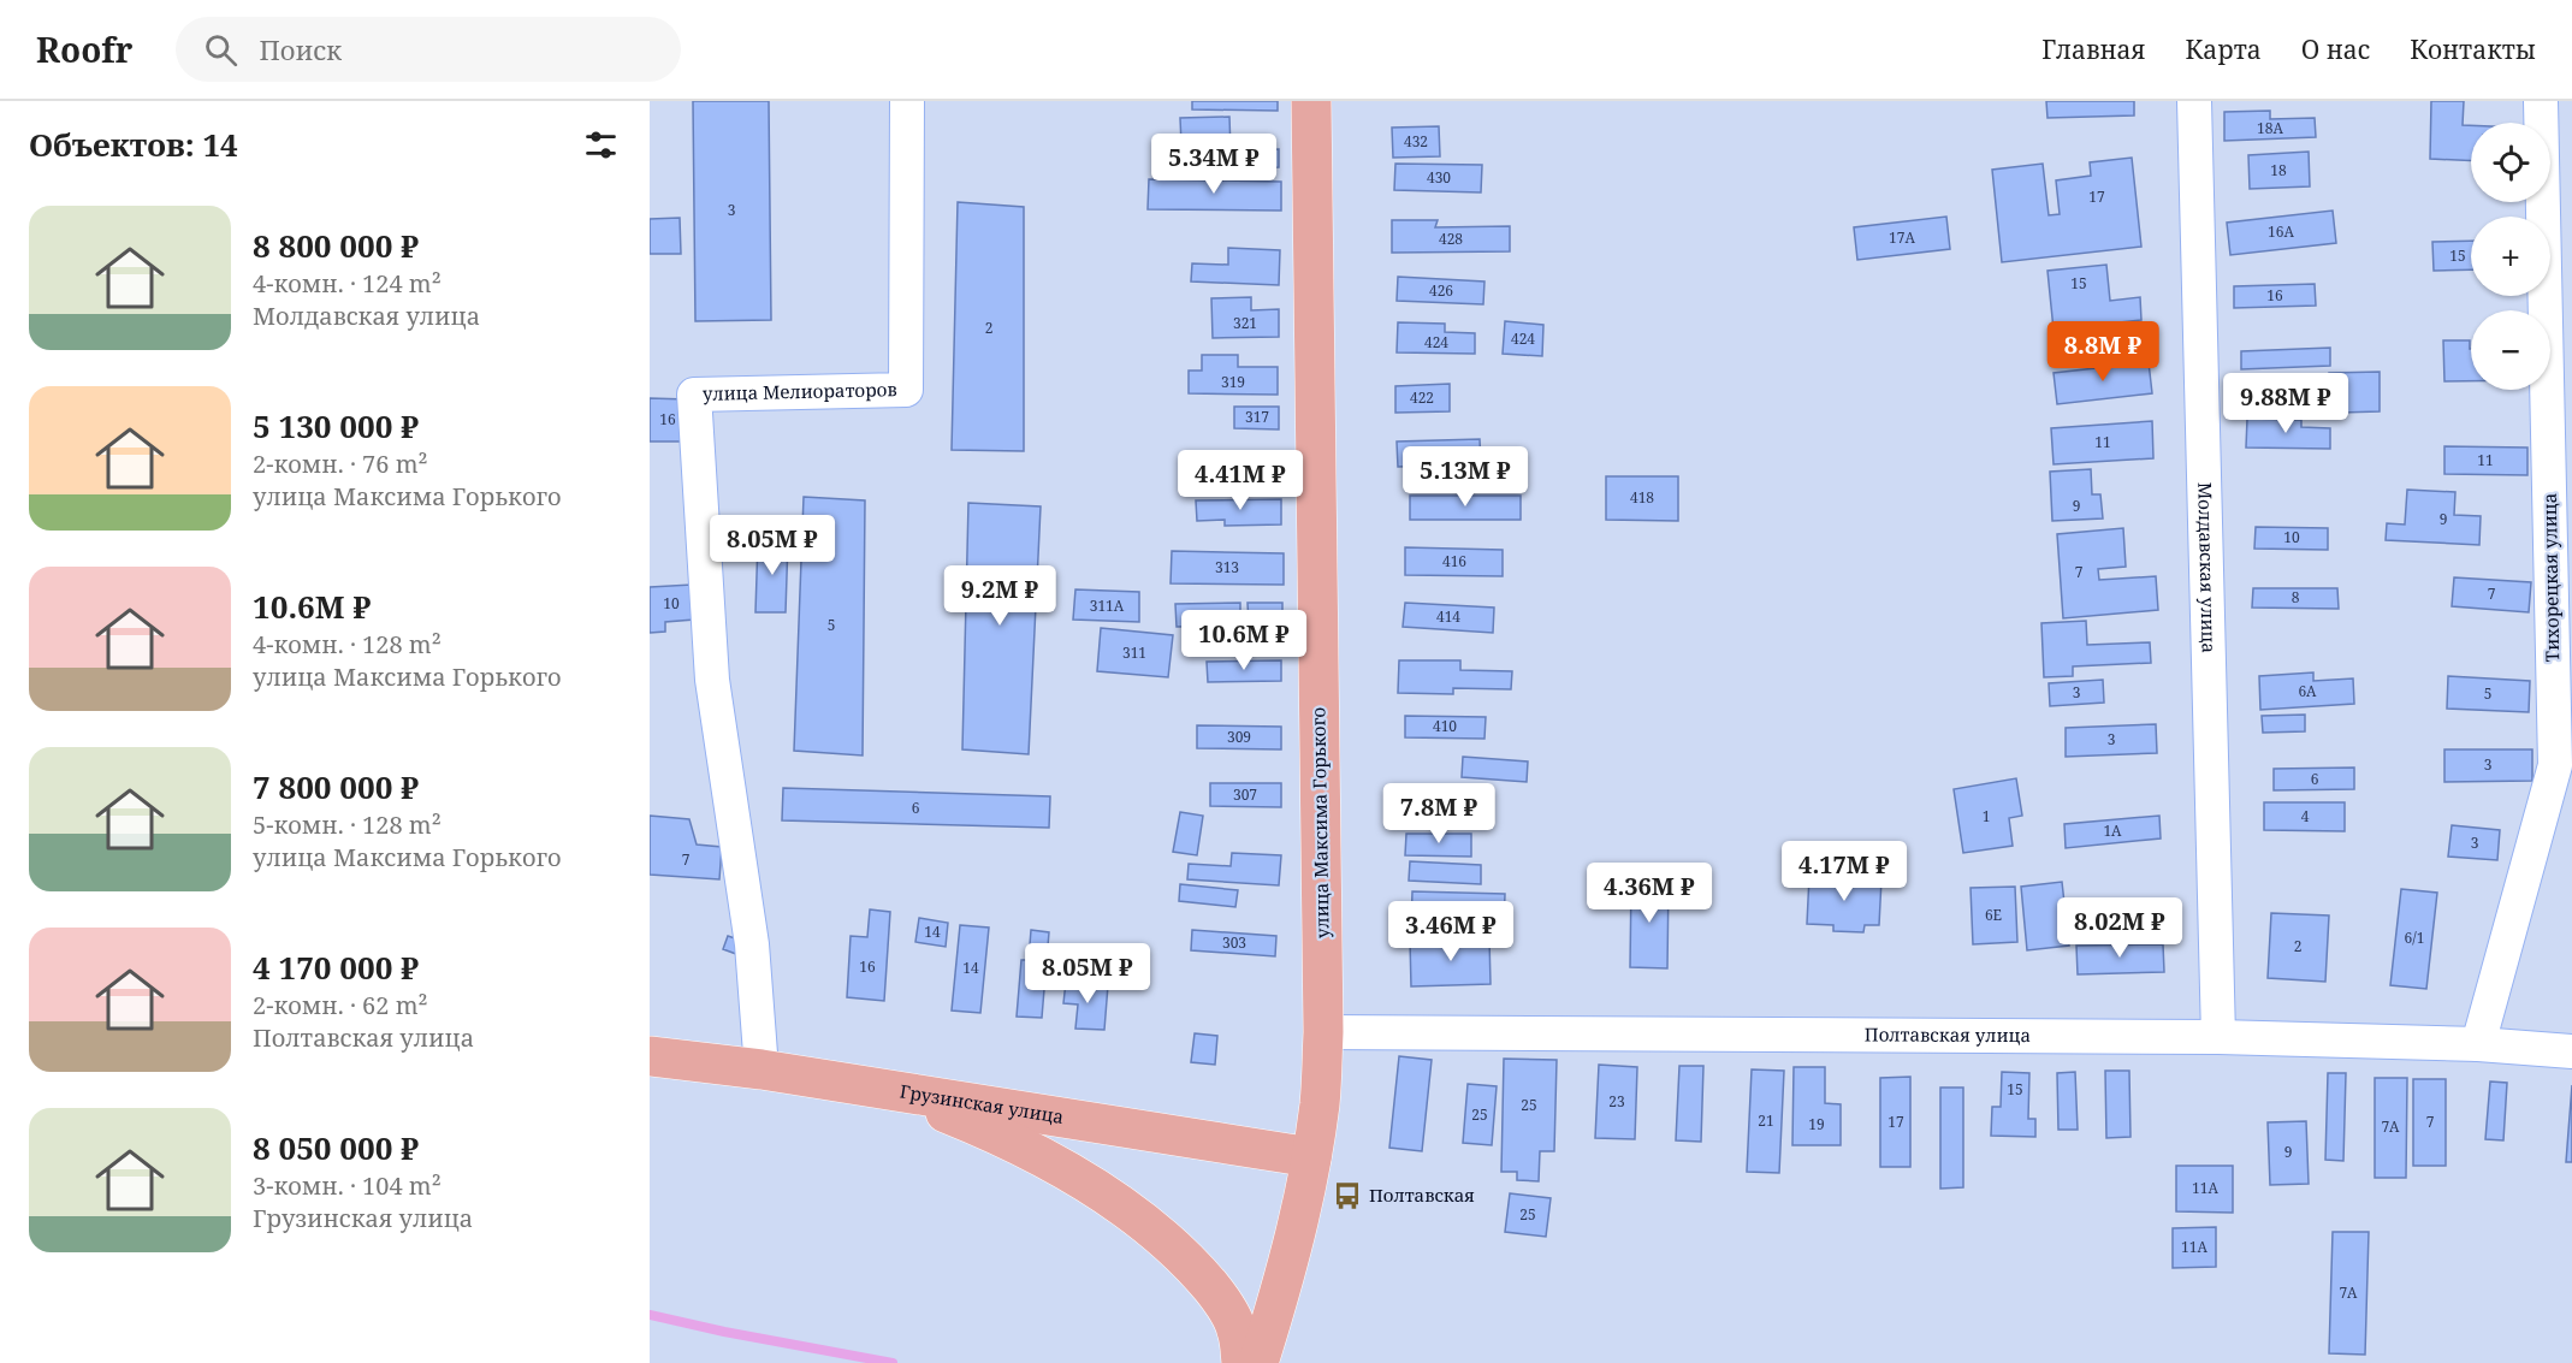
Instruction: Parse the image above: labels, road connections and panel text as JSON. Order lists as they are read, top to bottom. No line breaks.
{"streets":{"main road":["улица Максима Горького","Грузинская улица"],"street":["улица Мелиораторов","Молдавская улица","Тихорецкая улица","Полтавская улица"]},"crossings":[["улица Мелиораторов","Грузинская улица"],["Молдавская улица","Полтавская улица"],["Тихорецкая улица","Полтавская улица"],["улица Максима Горького","Полтавская улица"],["улица Максима Горького","Грузинская улица"]],"places":{"bus stop":["Полтавская"]},"house_numbers":["18А","432","18","430","17","3","16А","17А","428","15","15","426","16","321","2","424","424","319","422","317","16","11","11","418","9","9","10","416","313","7","7","8","10","311А","414","5","311","6А","3","5","410","309","3","3","6","307","6","1","4","1А","3","7","6Е","14","6/1","303","2","16","14","15","23","25","25","21","17","7","19","7А","9","11А","25","11А","7А"],"page":{"header":"Roofr","search":"Поиск","nav":["Главная","Карта","О нас","Контакты"],"heading":"Объектов: 14","map_buttons":["+","−"],"price":["5.34M ₽","8.8M ₽","9.88M ₽","5.13M ₽","4.41M ₽","8.05M ₽","9.2M ₽","10.6M ₽","7.8M ₽","4.17M ₽","4.36M ₽","8.02M ₽","3.46M ₽","8.05M ₽"],"list":[{"name":"8 800 000 ₽","note":"4-комн. · 124 m² · Молдавская улица"},{"name":"5 130 000 ₽","note":"2-комн. · 76 m² · улица Максима Горького"},{"name":"10.6M ₽","note":"4-комн. · 128 m² · улица Максима Горького"},{"name":"7 800 000 ₽","note":"5-комн. · 128 m² · улица Максима Горького"},{"name":"4 170 000 ₽","note":"2-комн. · 62 m² · Полтавская улица"},{"name":"8 050 000 ₽","note":"3-комн. · 104 m² · Грузинская улица"}]}}
